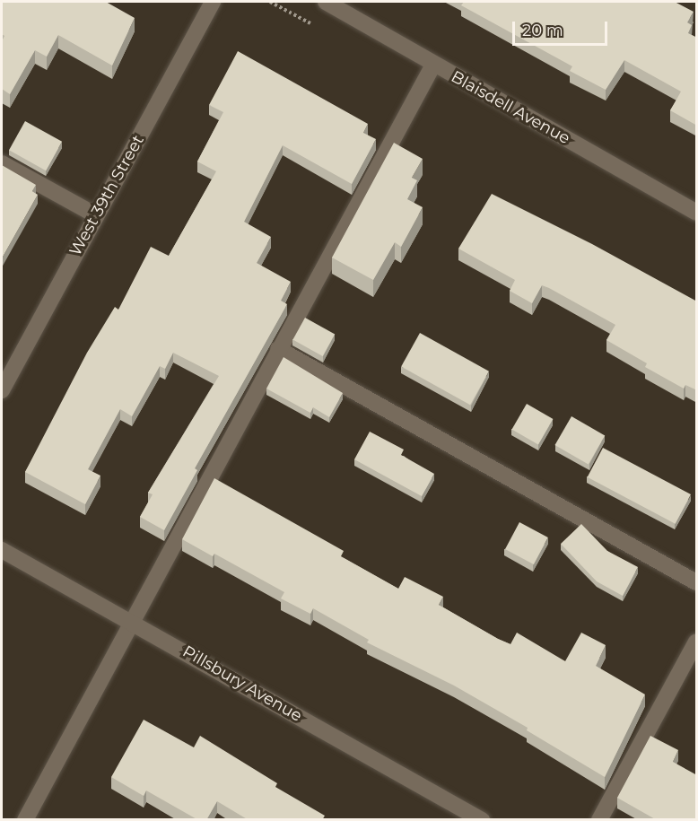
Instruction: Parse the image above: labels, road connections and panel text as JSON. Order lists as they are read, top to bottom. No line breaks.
{"streets":{"street":["Blaisdell Avenue","West 39th Street","Pillsbury Avenue"]},"scale_bar":"20 m"}
